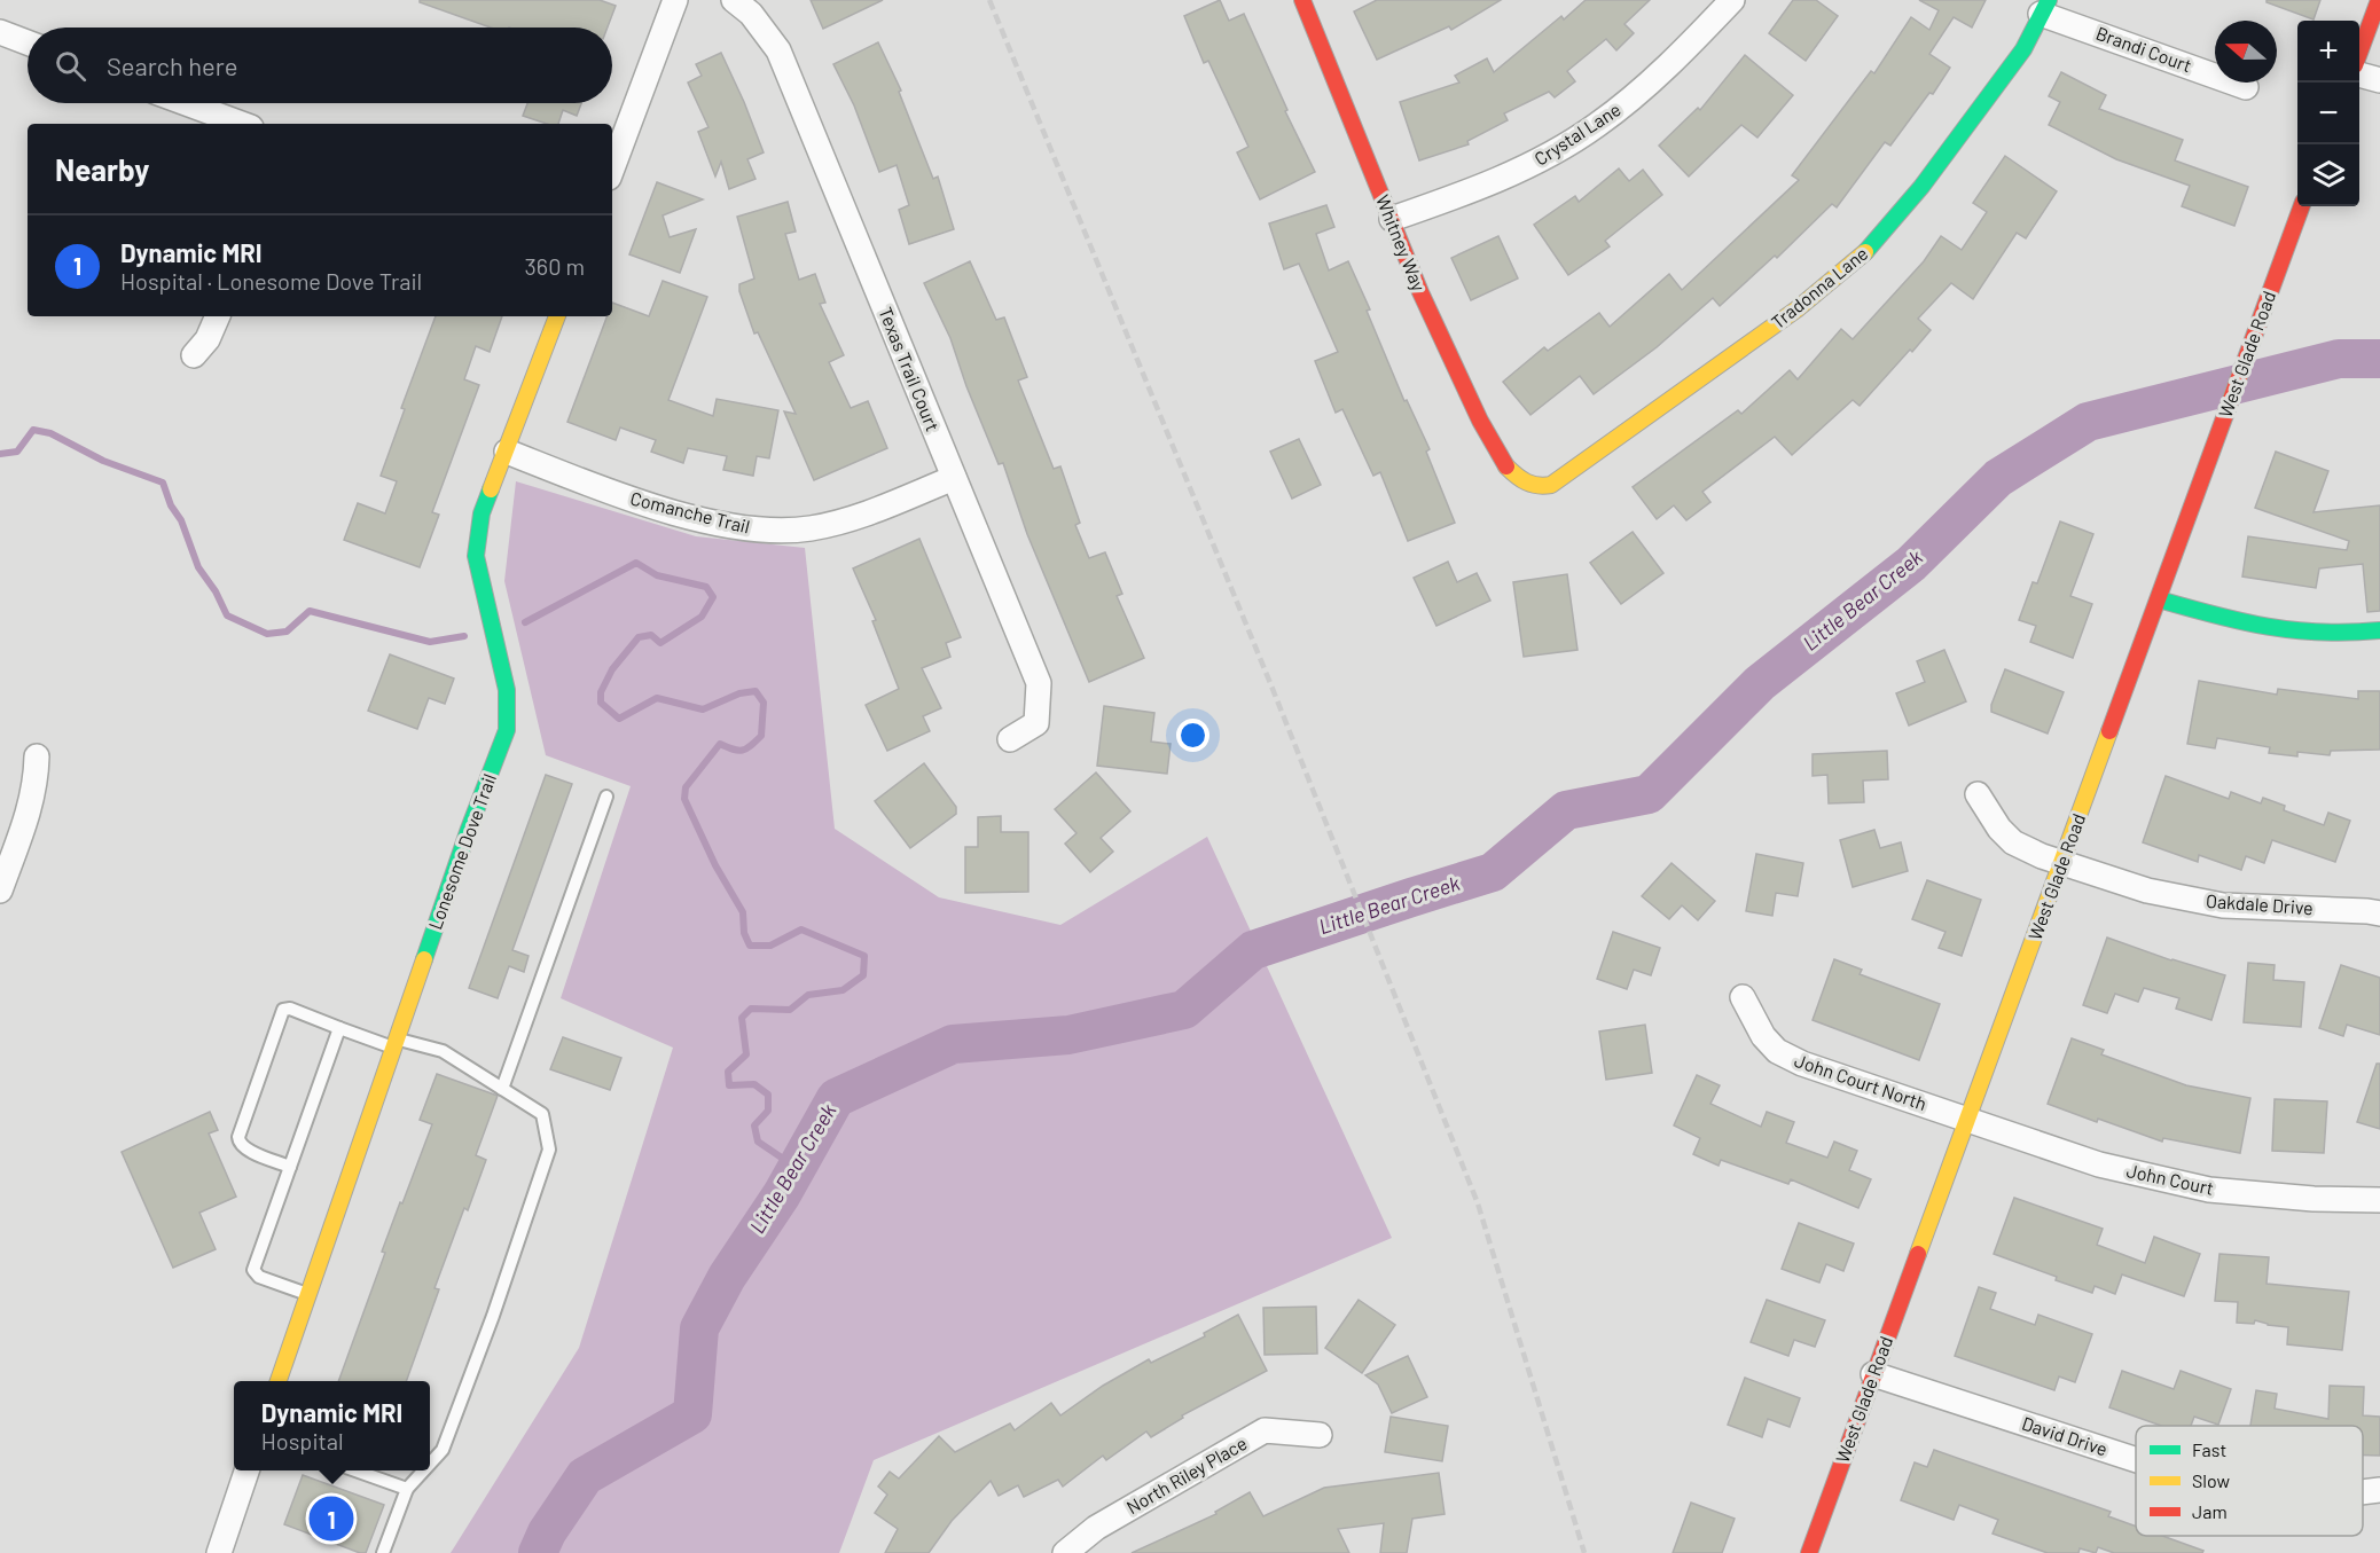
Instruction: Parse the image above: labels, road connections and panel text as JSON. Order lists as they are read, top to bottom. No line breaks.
{"streets":{"street":["Brandi Court","Crystal Lane","Whitney Way","Tradonna Lane","West Glade Road","Texas Trail Court","Comanche Trail","Lonesome Dove Trail","Oakdale Drive","John Court North","John Court","David Drive","North Riley Place"]},"crossings":[["Brandi Court","Tradonna Lane"],["Crystal Lane","Whitney Way"],["Whitney Way","Tradonna Lane"],["West Glade Road","Oakdale Drive"],["West Glade Road","John Court North"],["West Glade Road","John Court"],["West Glade Road","David Drive"],["Texas Trail Court","Comanche Trail"],["Comanche Trail","Lonesome Dove Trail"],["John Court North","John Court"]],"water":["Little Bear Creek"],"legend":["Fast","Slow","Jam"],"north":"left","page":{"map_buttons":["+","−"],"search":"Search here","heading":"Nearby","list":[{"mark":"1","name":"Dynamic MRI","note":"Hospital · Lonesome Dove Trail","value":"360 m"}],"popup":["Dynamic MRI","Hospital"],"pins":"1"}}
